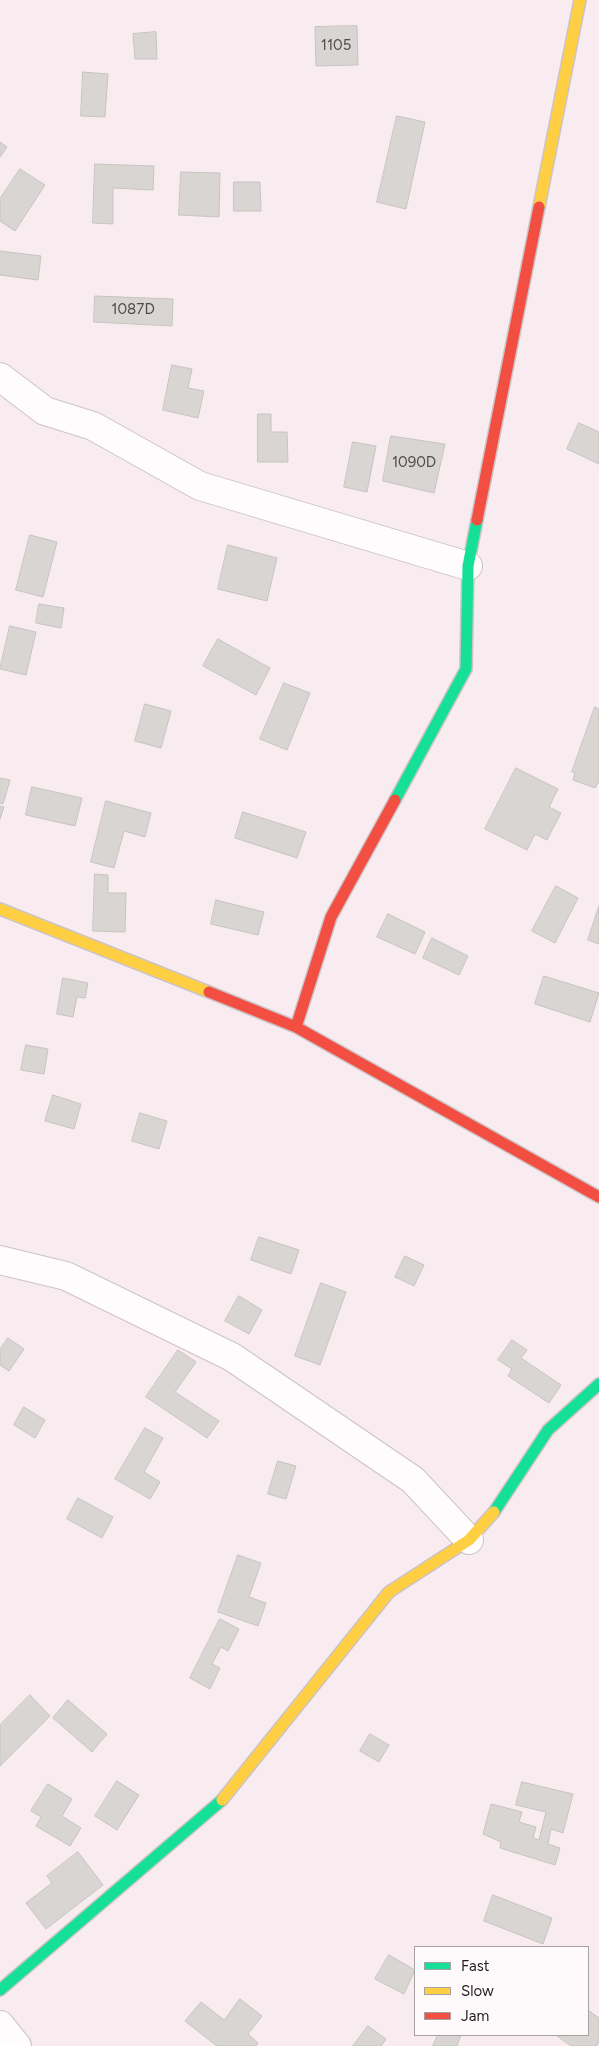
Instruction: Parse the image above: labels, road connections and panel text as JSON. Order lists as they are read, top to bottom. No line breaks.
{"house_numbers":["1105","1087D","1090D"],"legend":["Fast","Slow","Jam"]}
